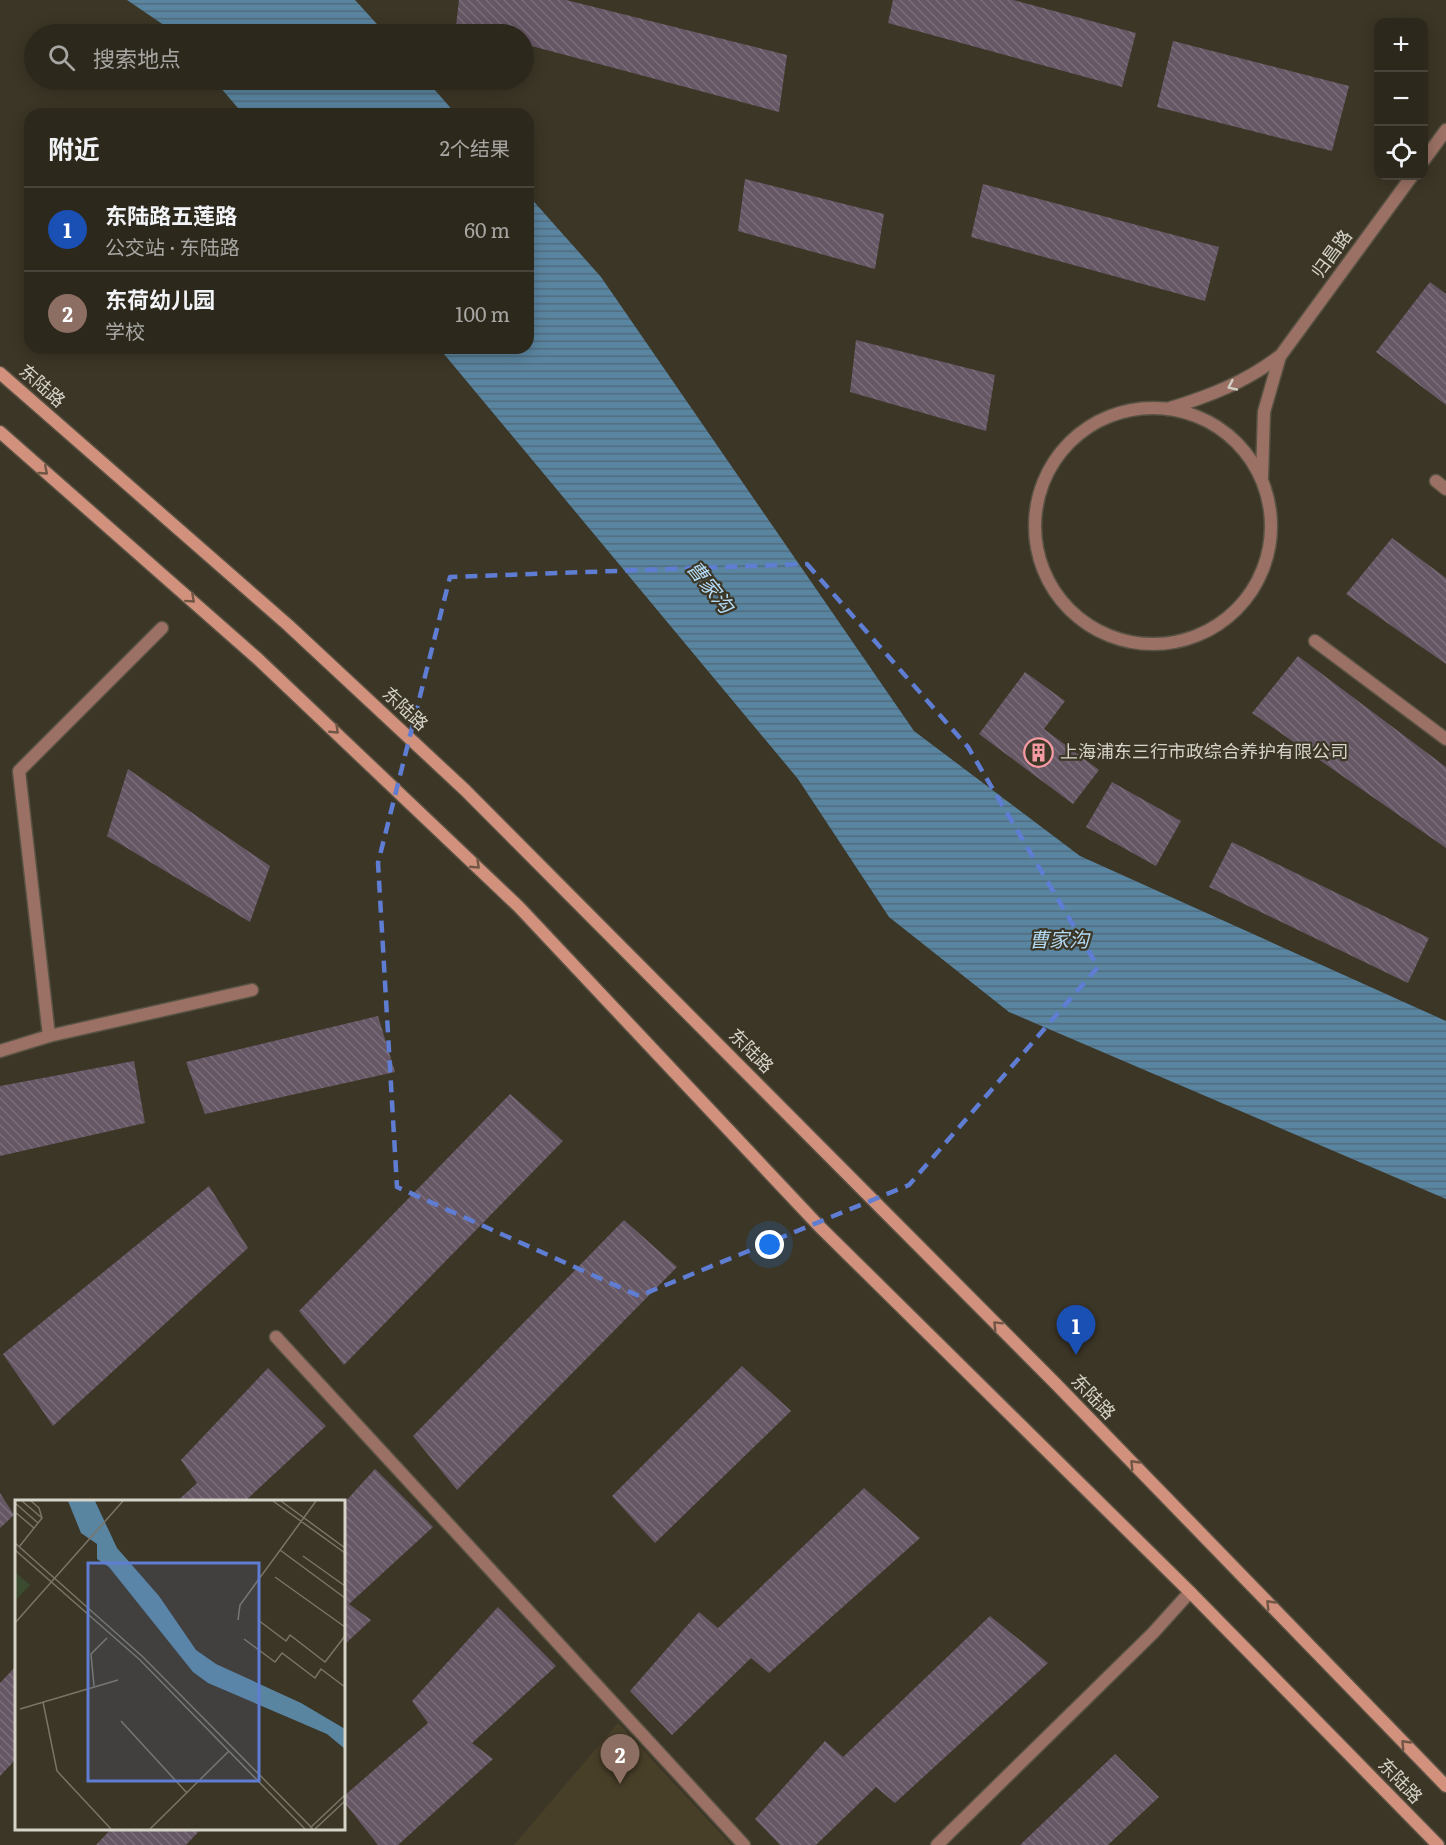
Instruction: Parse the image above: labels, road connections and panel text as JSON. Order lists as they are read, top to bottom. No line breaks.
{"streets":{"main road":["东陆路"],"street":["归昌路"]},"water":["曹家沟"],"places":{"building":["上海浦东三行市政综合养护有限公司"]},"page":{"map_buttons":["+","−"],"search":"搜索地点","heading":["附近","2个结果"],"list":[{"mark":"1","name":"东陆路五莲路","note":"公交站 · 东陆路","value":"60 m"},{"mark":"2","name":"东荷幼儿园","note":"学校","value":"100 m"}],"pins":["1","2"]}}
